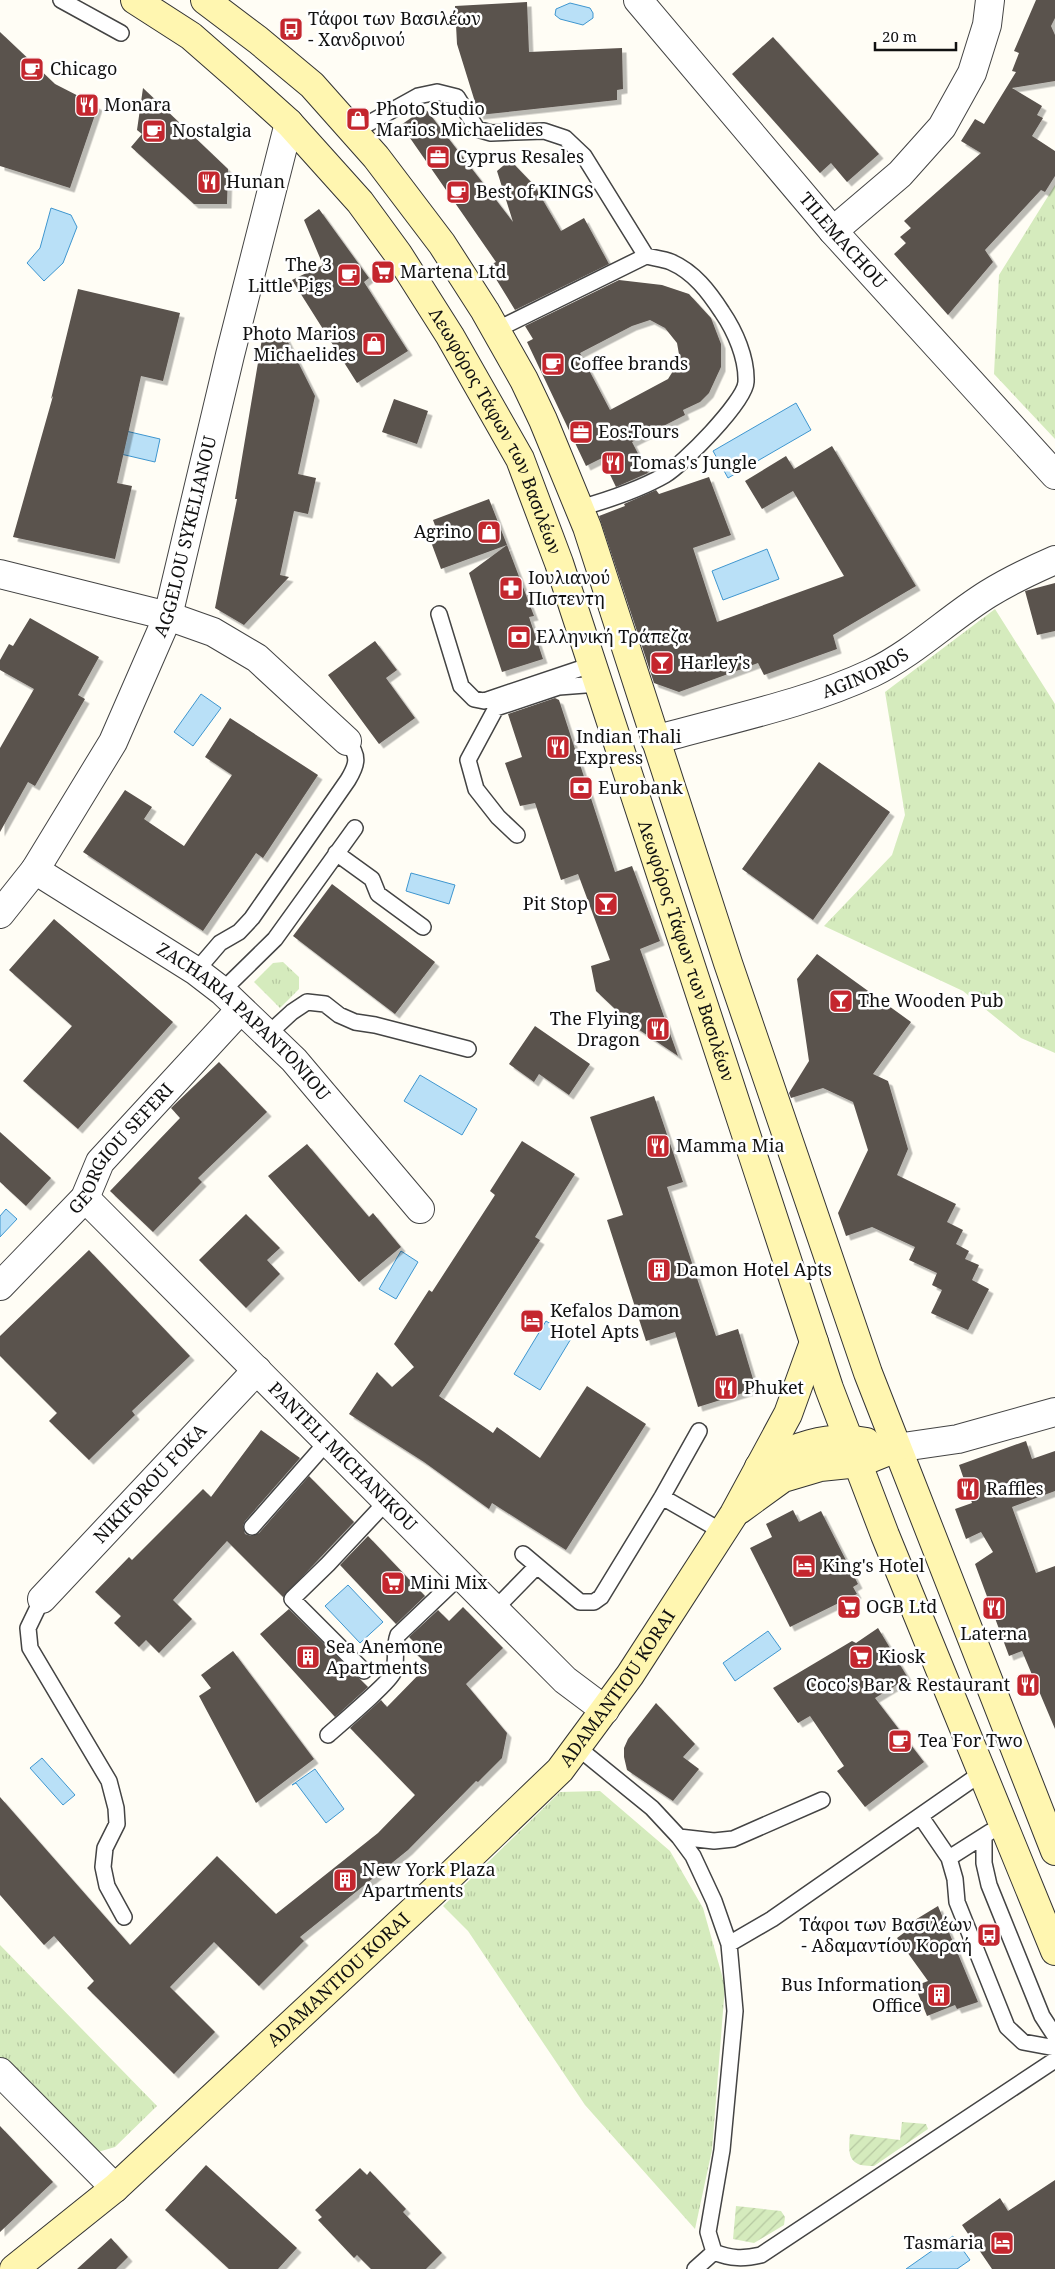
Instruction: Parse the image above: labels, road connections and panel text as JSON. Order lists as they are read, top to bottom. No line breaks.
{"streets":{"main road":["Λεωφόρος Τάφων των Βασιλέων","ADAMANTIOU KORAI"],"street":["TILEMACHOU","AGGELOU SYKELIANOU","AGINOROS","ZACHARIA PAPANTONIOU","GEORGIOU SEFERI","PANTELI MICHANIKOU","NIKIFOROU FOKA"]},"crossings":[["Λεωφόρος Τάφων των Βασιλέων","AGGELOU SYKELIANOU"],["Λεωφόρος Τάφων των Βασιλέων","AGINOROS"],["Λεωφόρος Τάφων των Βασιλέων","ADAMANTIOU KORAI"],["AGGELOU SYKELIANOU","ZACHARIA PAPANTONIOU"],["ZACHARIA PAPANTONIOU","GEORGIOU SEFERI"],["GEORGIOU SEFERI","PANTELI MICHANIKOU"],["PANTELI MICHANIKOU","NIKIFOROU FOKA"],["PANTELI MICHANIKOU","ADAMANTIOU KORAI"]],"places":{"bus stop":["Τάφοι των Βασιλέων - Χανδρινού","Τάφοι των Βασιλέων - Αδαμαντίου Κοραή"],"cafe":["Chicago","Nostalgia","Best of KINGS","The 3 Little Pigs","Coffee brands","Tea For Two"],"restaurant":["Monara","Hunan","Tomas's Jungle","Indian Thali Express","The Flying Dragon","Mamma Mia","Phuket","Raffles","Laterna","Coco's Bar & Restaurant"],"shop":["Photo Studio Marios Michaelides","Photo Marios Michaelides","Agrino"],"office":["Cyprus Resales","Eos.Tours"],"supermarket":["Martena Ltd","Mini Mix","OGB Ltd","Kiosk"],"pharmacy":["Ιουλιανού Πιστεντη"],"bank":["Ελληνική Τράπεζα","Eurobank"],"bar":["Harley's","Pit Stop","The Wooden Pub"],"building":["Damon Hotel Apts","Sea Anemone Apartments","New York Plaza Apartments","Bus Information Office"],"hotel":["Kefalos Damon Hotel Apts","King's Hotel","Tasmaria"]},"scale_bar":"20 m"}
